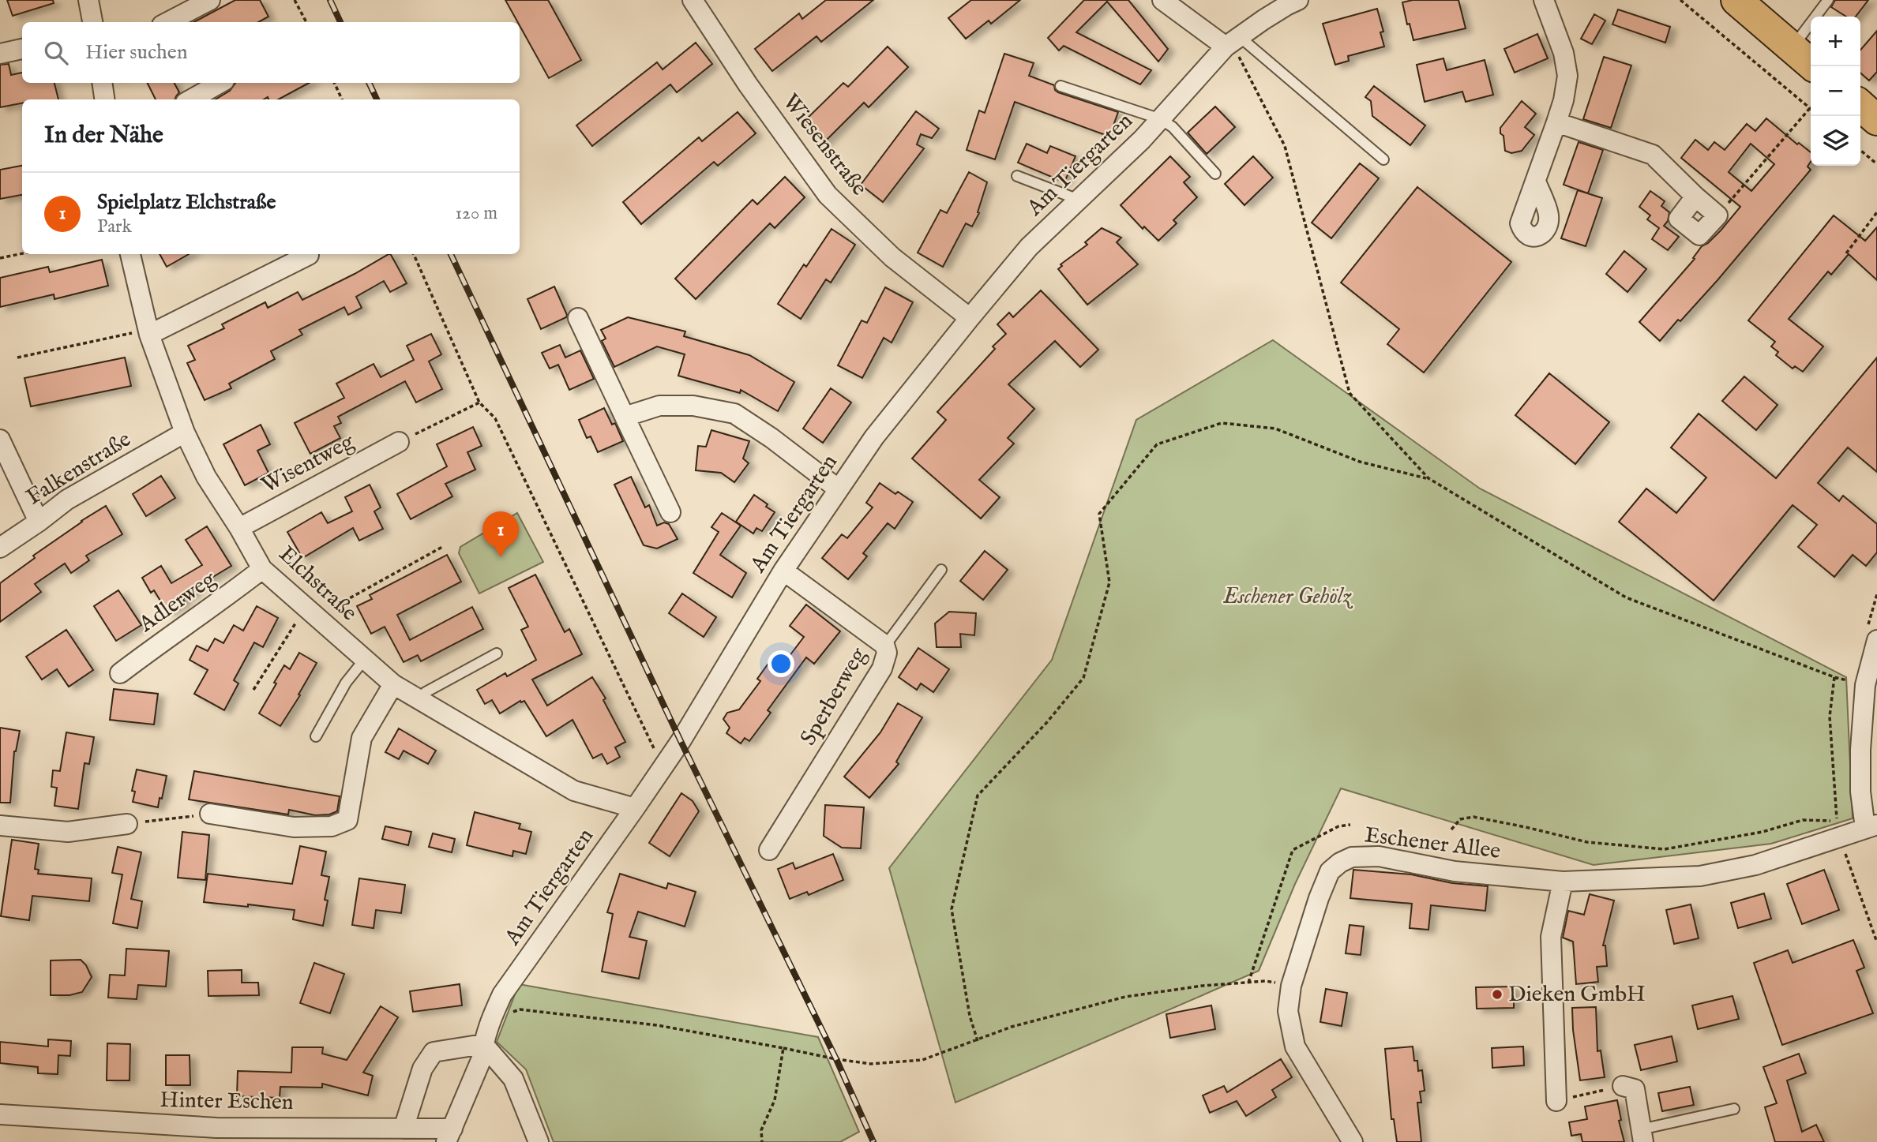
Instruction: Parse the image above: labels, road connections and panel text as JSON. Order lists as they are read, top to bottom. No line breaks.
{"streets":{"street":["Wiesenstraße","Am Tiergarten","Wisentweg","Falkenstraße","Elchstraße","Adlerweg","Sperberweg","Eschener Allee","Hinter Eschen"]},"crossings":[["Wiesenstraße","Am Tiergarten"],["Am Tiergarten","Elchstraße"],["Am Tiergarten","Sperberweg"],["Am Tiergarten","Hinter Eschen"],["Wisentweg","Elchstraße"],["Falkenstraße","Elchstraße"],["Elchstraße","Adlerweg"]],"parks":["Eschener Gehölz"],"places":["Dieken GmbH"],"page":{"map_buttons":["+","−"],"search":"Hier suchen","heading":"In der Nähe","list":[{"mark":"1","name":"Spielplatz Elchstraße","note":"Park","value":"120 m"}],"pins":"1"}}
